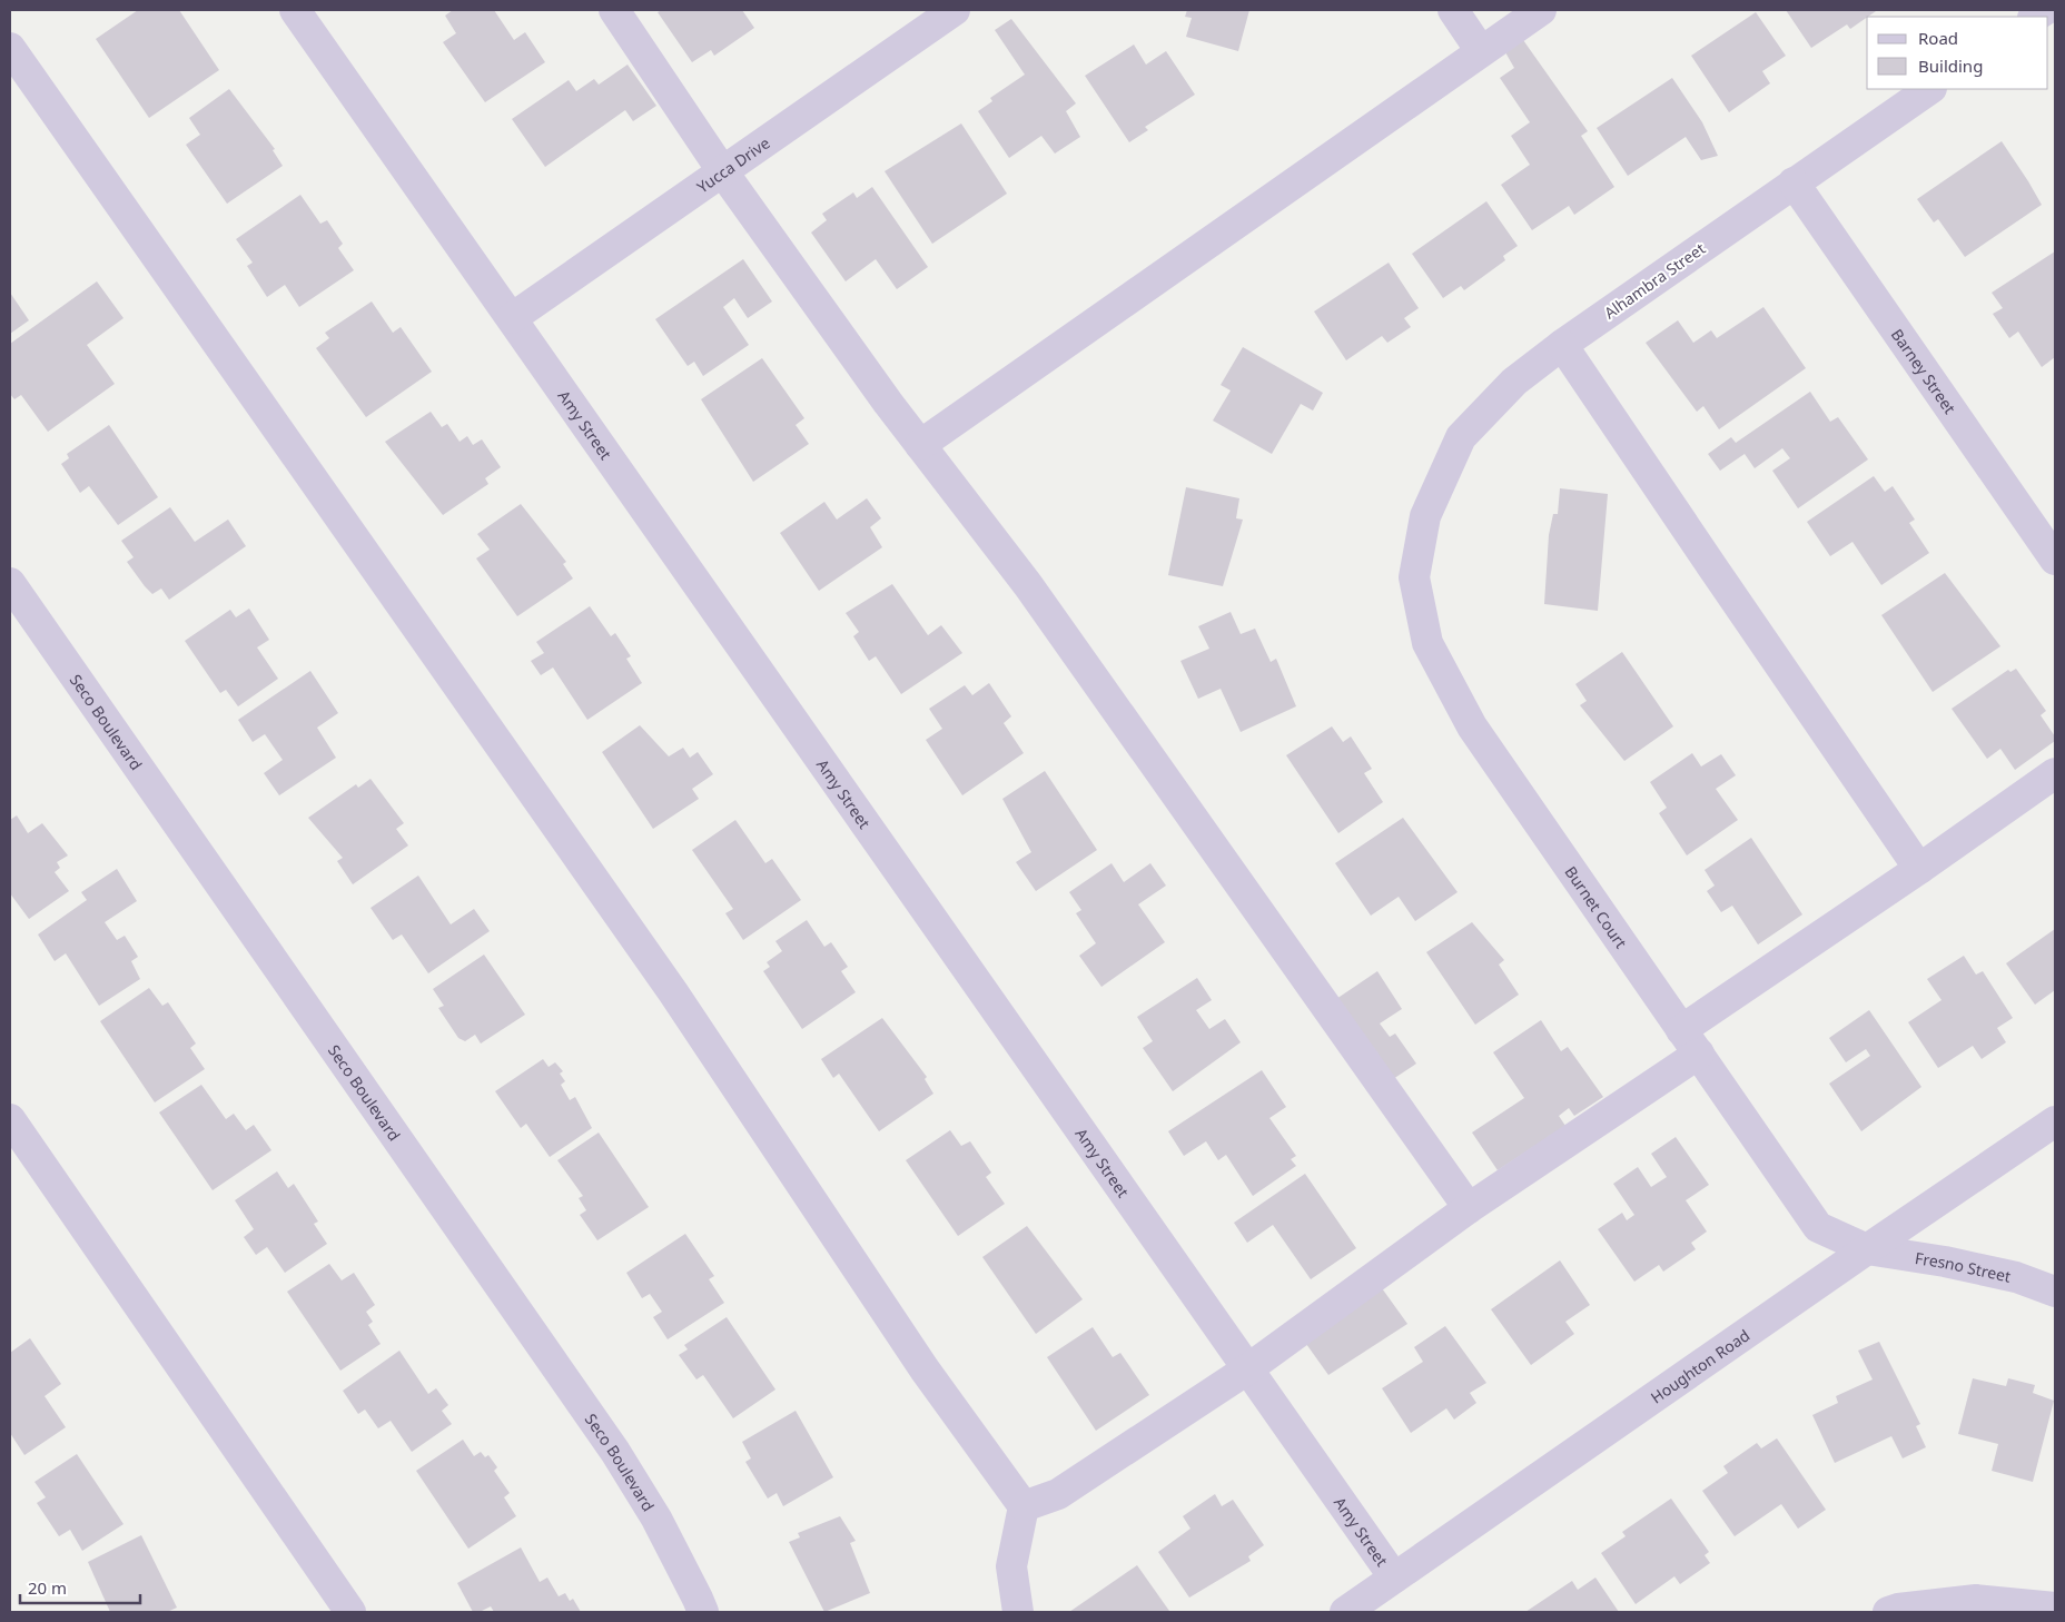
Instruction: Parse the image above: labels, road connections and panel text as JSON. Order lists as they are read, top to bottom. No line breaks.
{"streets":{"street":["Yucca Drive","Alhambra Street","Barney Street","Amy Street","Seco Boulevard","Burnet Court","Fresno Street","Houghton Road"]},"crossings":[["Yucca Drive","Amy Street"],["Alhambra Street","Barney Street"],["Alhambra Street","Burnet Court"],["Amy Street","Houghton Road"],["Burnet Court","Fresno Street"],["Burnet Court","Houghton Road"],["Fresno Street","Houghton Road"]],"legend":["Road","Building"],"scale_bar":"20 m"}
